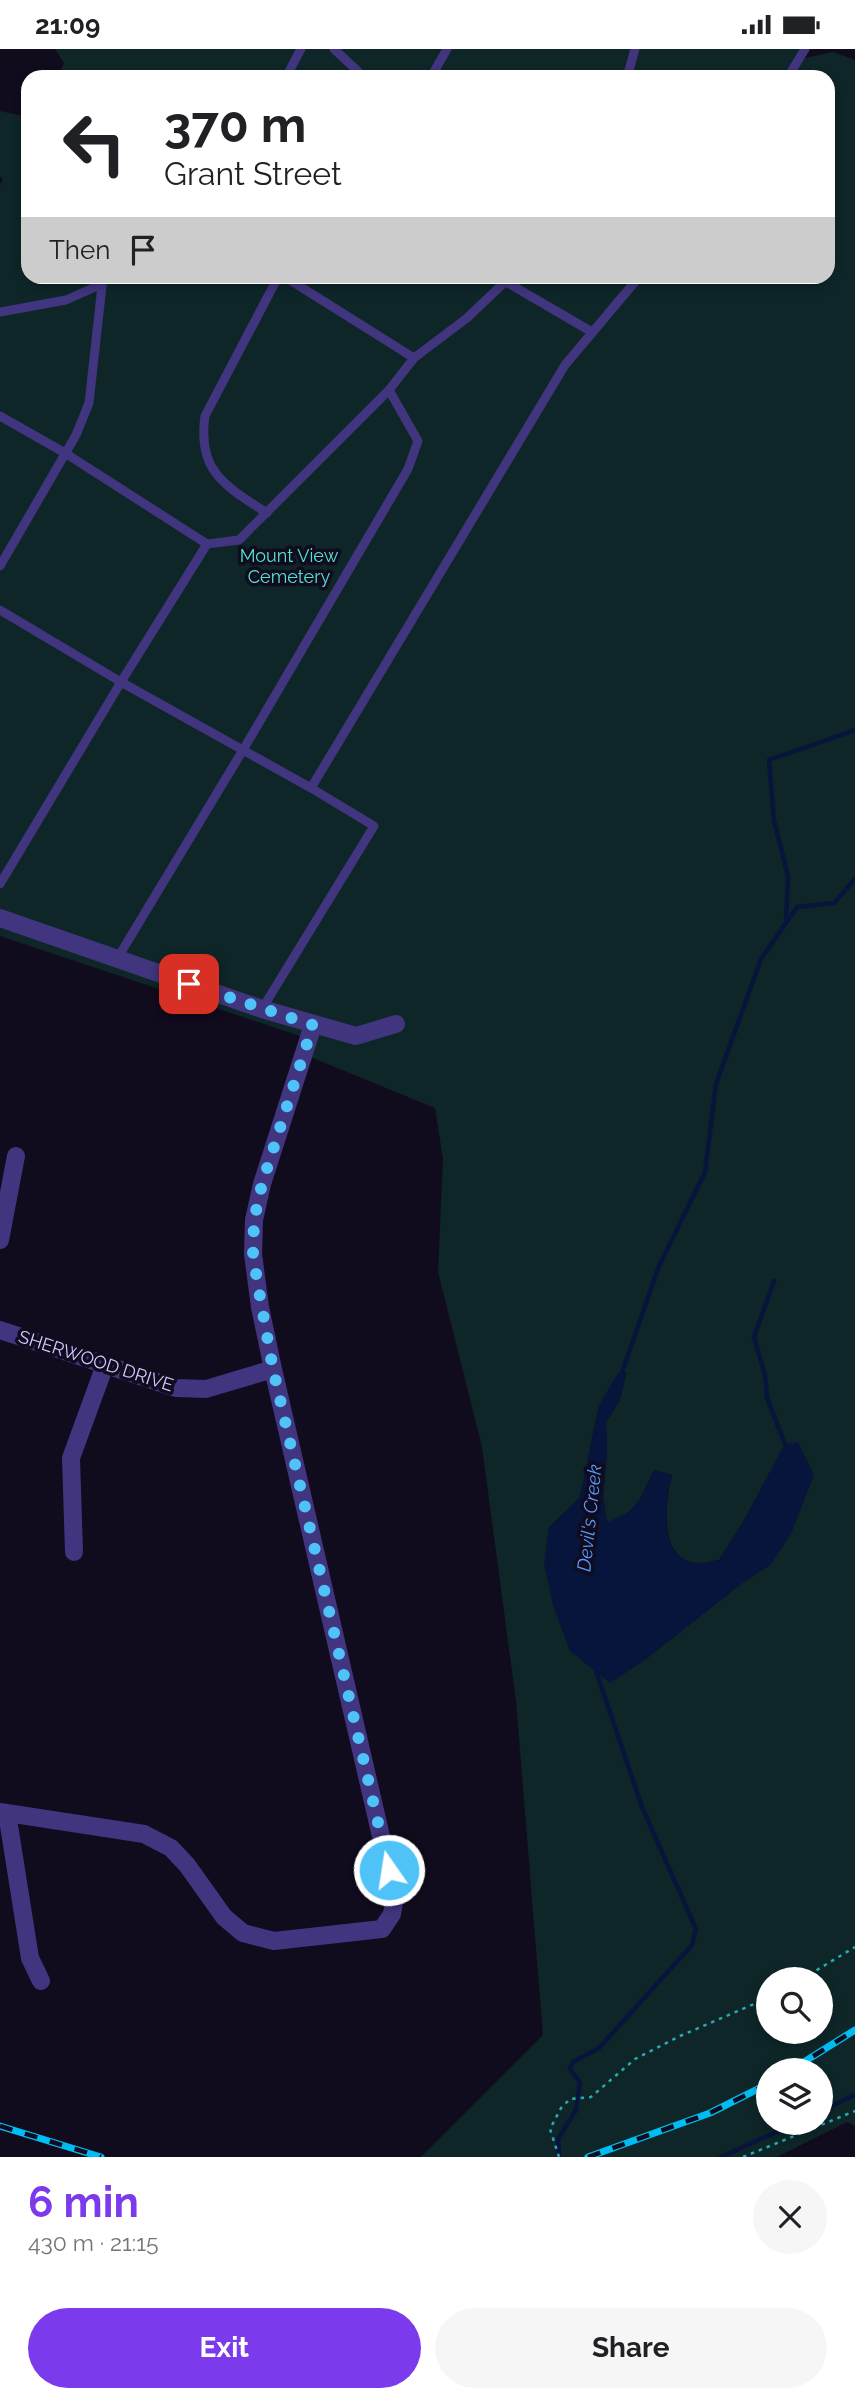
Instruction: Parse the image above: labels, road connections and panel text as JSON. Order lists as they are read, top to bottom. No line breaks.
{"streets":{"street":["SHERWOOD DRIVE"]},"water":["Devil's Creek"],"parks":["Mount View Cemetery"],"page":{"status":"21:09","turn":["370 m","Grant Street"],"then":"Then","heading":["6 min","430 m · 21:15"],"buttons":["Exit","Share"]}}
